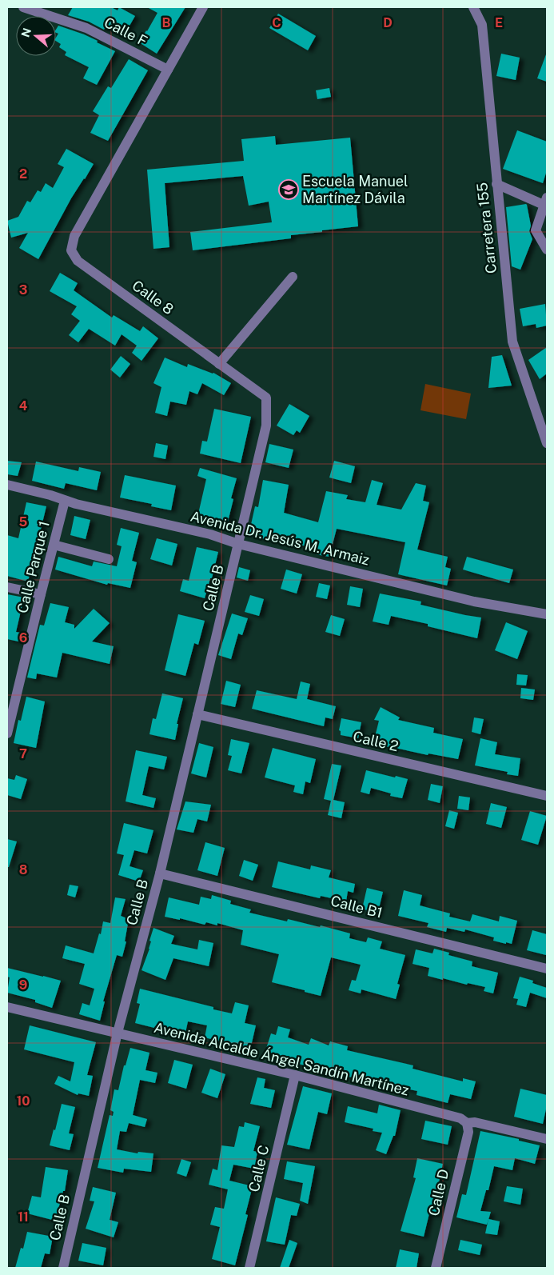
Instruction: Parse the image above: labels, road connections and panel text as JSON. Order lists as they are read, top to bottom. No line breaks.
{"streets":{"street":["Calle F","Carretera 155","Calle 8","Avenida Dr. Jesús M. Armaiz","Calle Parque 1","Calle B","Calle 2","Calle B1","Avenida Alcalde Ángel Sandín Martínez","Calle C","Calle D"]},"crossings":[["Calle F","Calle 8"],["Calle 8","Avenida Dr. Jesús M. Armaiz"],["Calle 8","Calle B"],["Avenida Dr. Jesús M. Armaiz","Calle Parque 1"],["Avenida Dr. Jesús M. Armaiz","Calle B"],["Calle B","Calle 2"],["Calle B","Calle B1"],["Calle B","Avenida Alcalde Ángel Sandín Martínez"],["Avenida Alcalde Ángel Sandín Martínez","Calle C"],["Avenida Alcalde Ángel Sandín Martínez","Calle D"]],"places":{"school or university":["Escuela Manuel Martínez Dávila"]},"north":"left","grid":{"columns":["B","C","D","E"],"rows":["2","3","4","5","6","7","8","9","10","11"]}}
